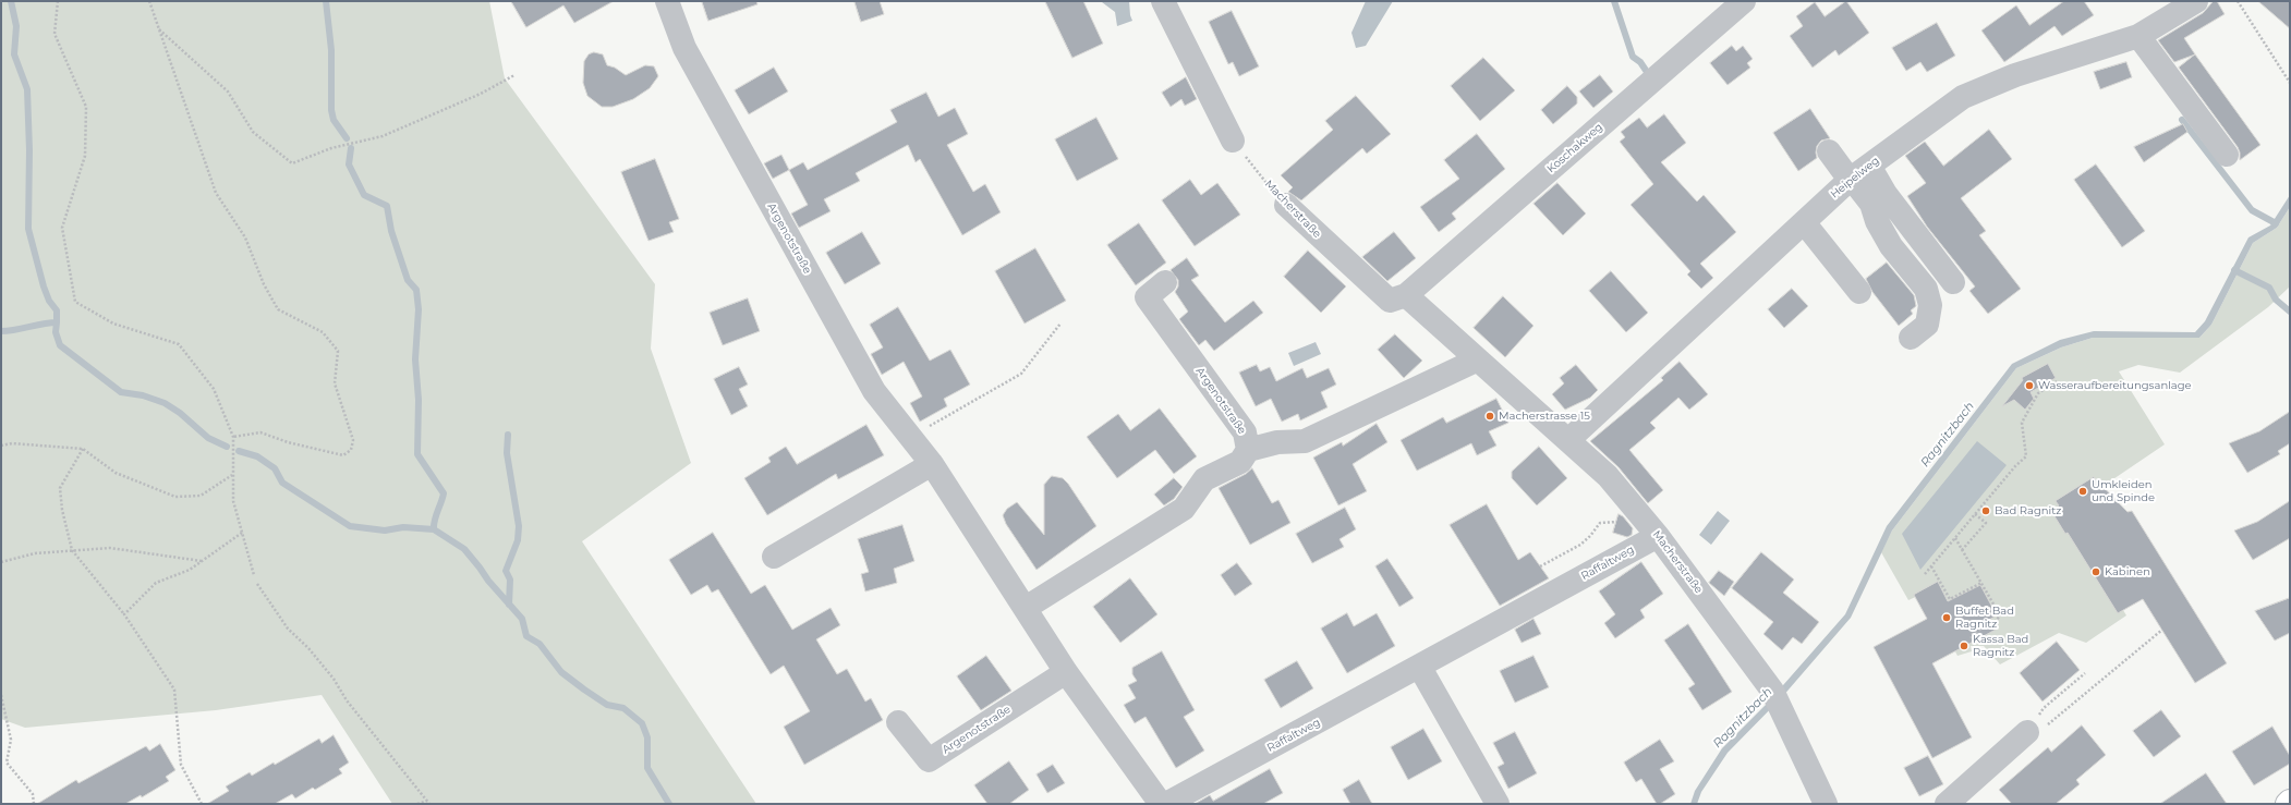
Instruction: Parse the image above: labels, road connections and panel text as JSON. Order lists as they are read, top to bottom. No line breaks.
{"streets":{"street":["Koschakweg","Heipelweg","Macherstraße","Argenotstraße","Raffaltweg"]},"crossings":[["Koschakweg","Macherstraße"],["Heipelweg","Macherstraße"],["Macherstraße","Raffaltweg"]],"water":["Ragnitzbach"],"places":["Wasseraufbereitungsanlage","Macherstrasse 15","Umkleiden und Spinde","Bad Ragnitz","Kabinen","Buffet Bad Ragnitz","Kassa Bad Ragnitz"]}
